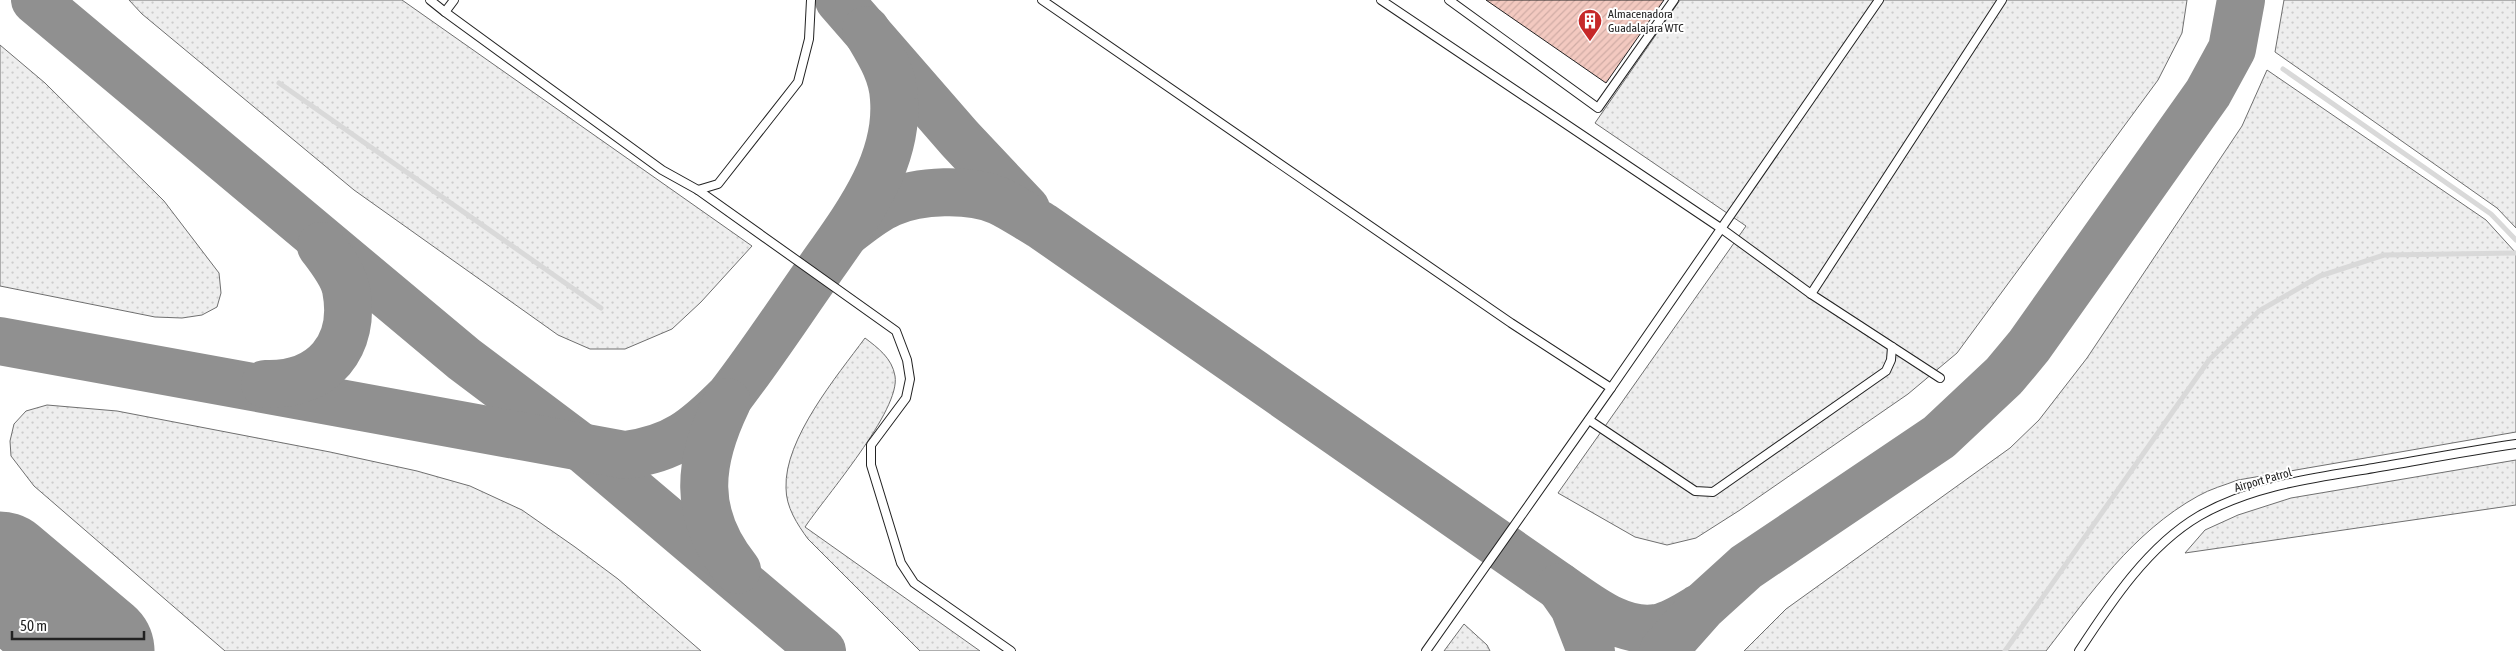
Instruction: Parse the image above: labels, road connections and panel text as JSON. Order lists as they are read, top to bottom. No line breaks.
{"streets":{"lane":["Airport Patrol"]},"places":{"building":["Almacenadora Guadalajara WTC"]},"scale_bar":"50 m"}
